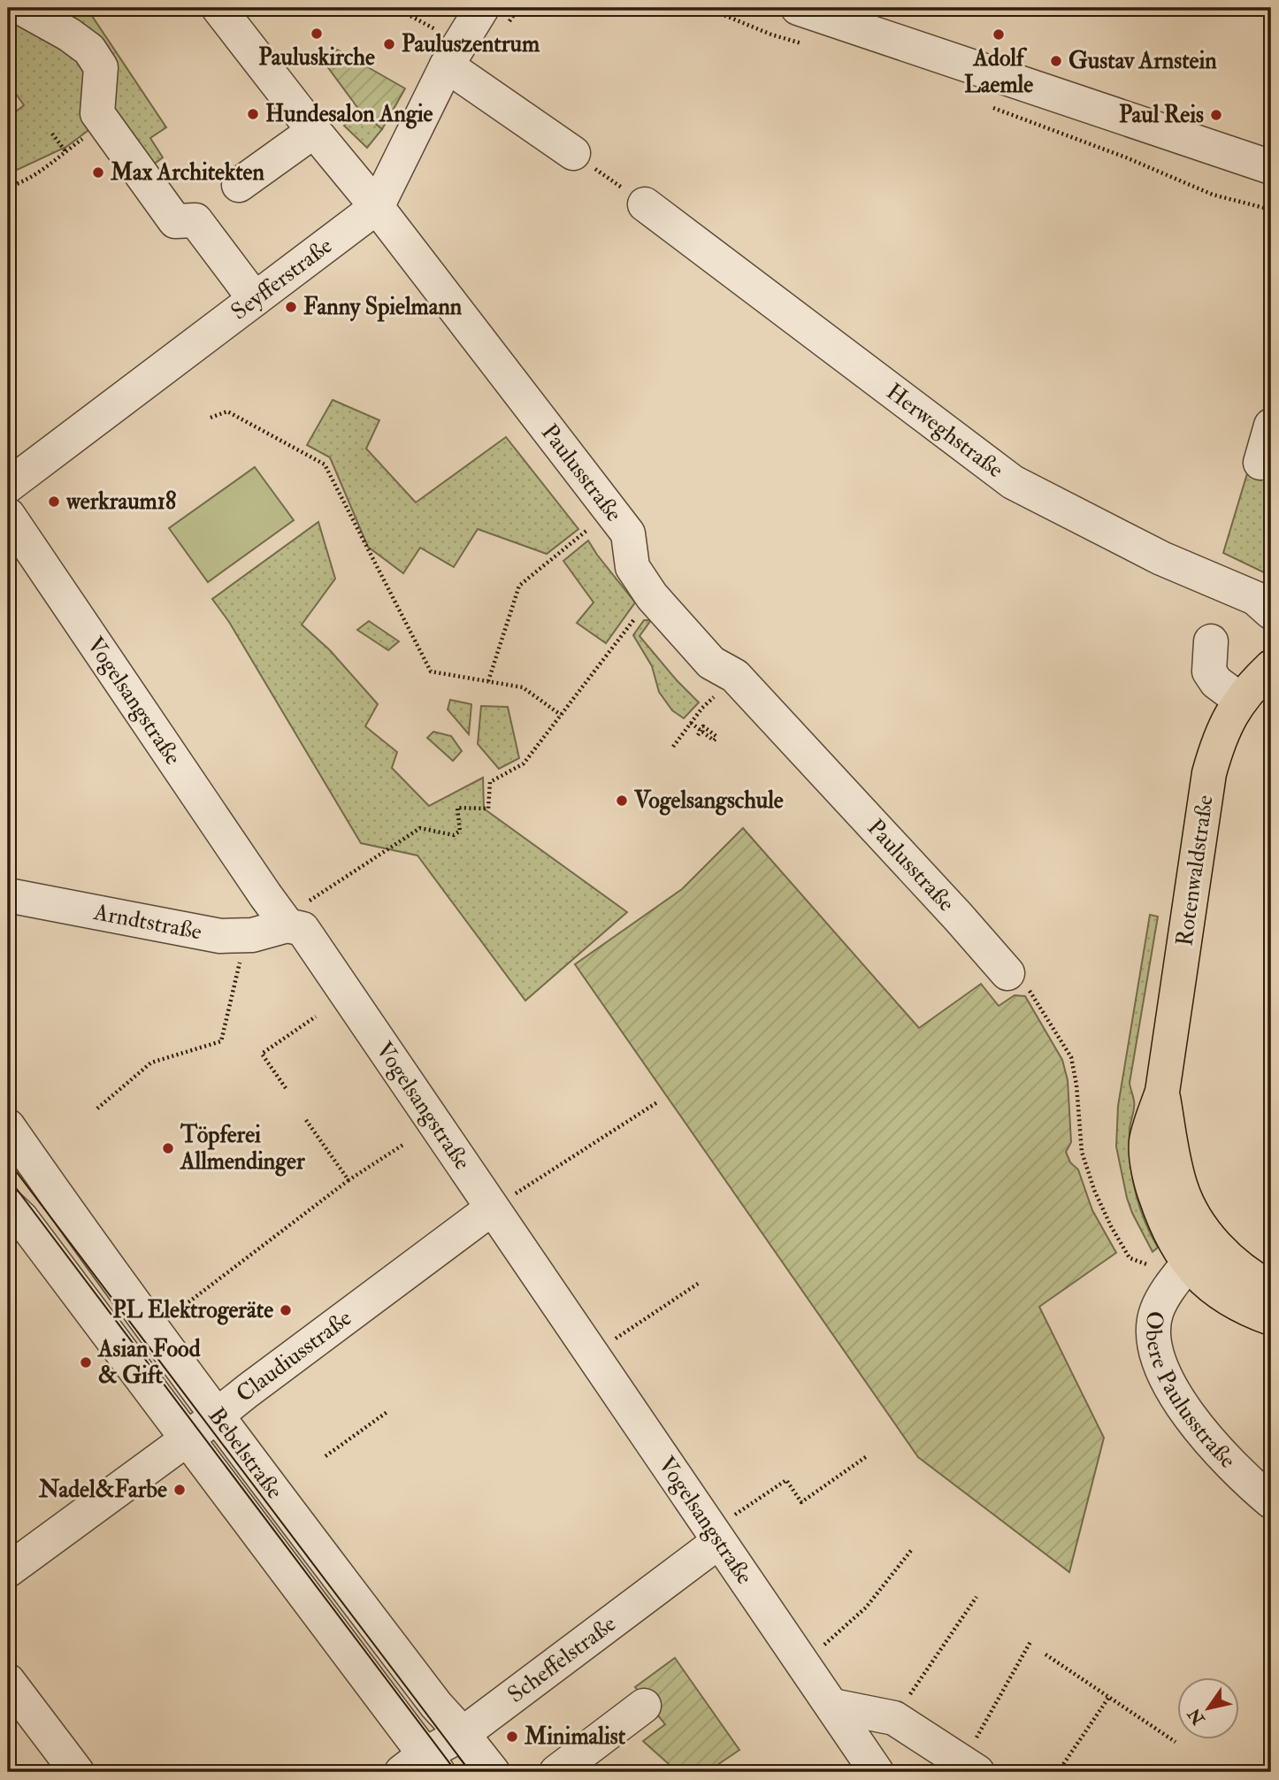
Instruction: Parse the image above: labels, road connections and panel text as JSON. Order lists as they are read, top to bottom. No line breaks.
{"streets":{"main road":["Rotenwaldstraße"],"street":["Seyfferstraße","Herweghstraße","Paulusstraße","Vogelsangstraße","Arndtstraße","Claudiusstraße","Obere Paulusstraße","Bebelstraße","Scheffelstraße"]},"crossings":[["Seyfferstraße","Paulusstraße"],["Vogelsangstraße","Arndtstraße"],["Vogelsangstraße","Claudiusstraße"],["Vogelsangstraße","Scheffelstraße"],["Rotenwaldstraße","Obere Paulusstraße"],["Claudiusstraße","Bebelstraße"],["Bebelstraße","Scheffelstraße"]],"places":["Pauluskirche","Adolf Laemle","Pauluszentrum","Gustav Arnstein","Hundesalon Angie","Paul Reis","Max Architekten","Fanny Spielmann","werkraum18","Vogelsangschule","Töpferei Allmendinger","PL Elektrogeräte","Asian Food & Gift","Nadel&Farbe","Minimalist"],"north":"bottom left"}
